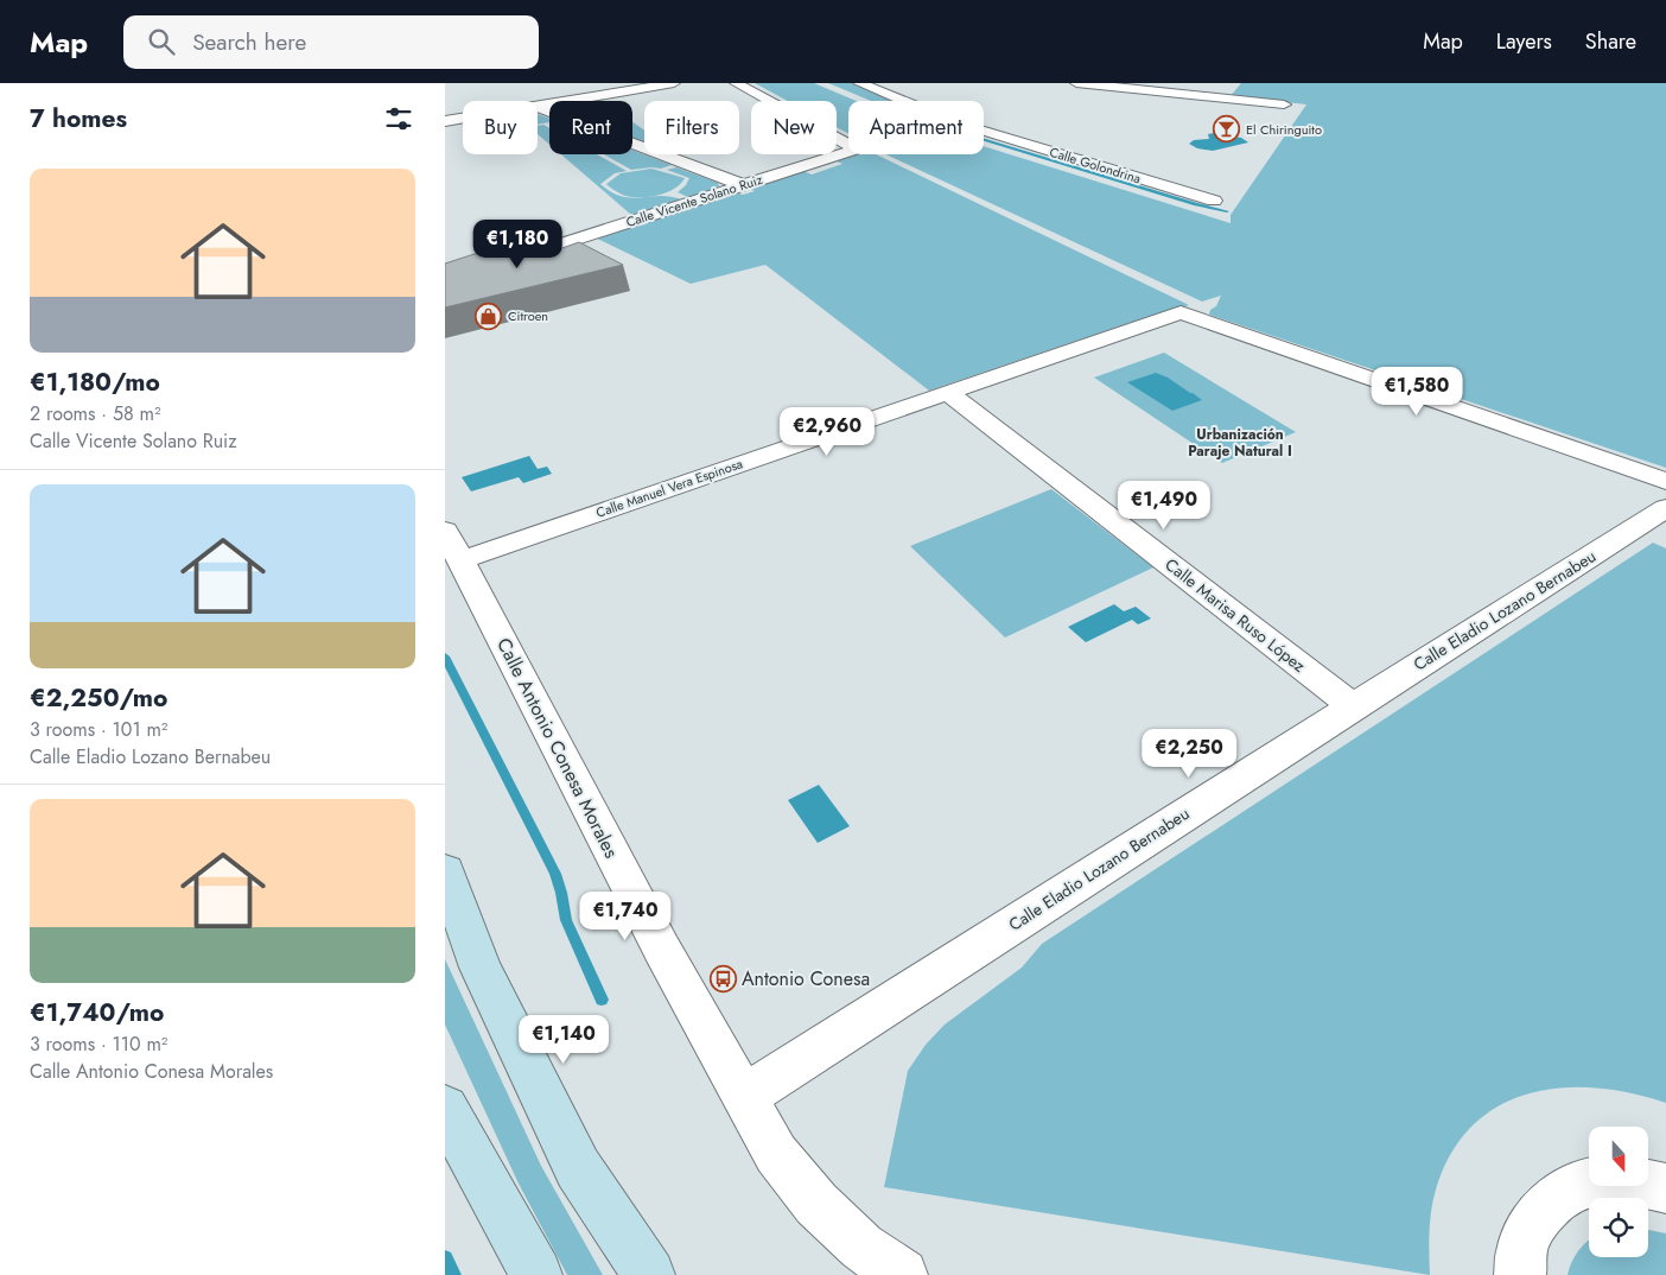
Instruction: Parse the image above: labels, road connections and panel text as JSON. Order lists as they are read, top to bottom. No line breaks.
{"streets":{"street":["Calle Golondrina","Calle Vicente Solano Ruiz","Calle Manuel Vera Espinosa","Calle Eladio Lozano Bernabeu","Calle Marisa Ruso López","Calle Antonio Conesa Morales"]},"crossings":[["Calle Manuel Vera Espinosa","Calle Marisa Ruso López"],["Calle Manuel Vera Espinosa","Calle Antonio Conesa Morales"],["Calle Eladio Lozano Bernabeu","Calle Marisa Ruso López"],["Calle Eladio Lozano Bernabeu","Calle Antonio Conesa Morales"]],"districts":["Urbanización Paraje Natural I"],"places":{"bar":["El Chiringuito"],"shop":["Citroen"],"bus stop":["Antonio Conesa"]},"north":"bottom","page":{"header":"Map","search":"Search here","nav":["Map","Layers","Share"],"heading":"7 homes","chip":["Buy","Rent","Filters","New","Apartment"],"list":[{"name":"€1,180/mo","note":"2 rooms · 58 m² · Calle Vicente Solano Ruiz"},{"name":"€2,250/mo","note":"3 rooms · 101 m² · Calle Eladio Lozano Bernabeu"},{"name":"€1,740/mo","note":"3 rooms · 110 m² · Calle Antonio Conesa Morales"}],"price":["€1,180","€1,580","€2,960","€1,490","€2,250","€1,740","€1,140"]}}
